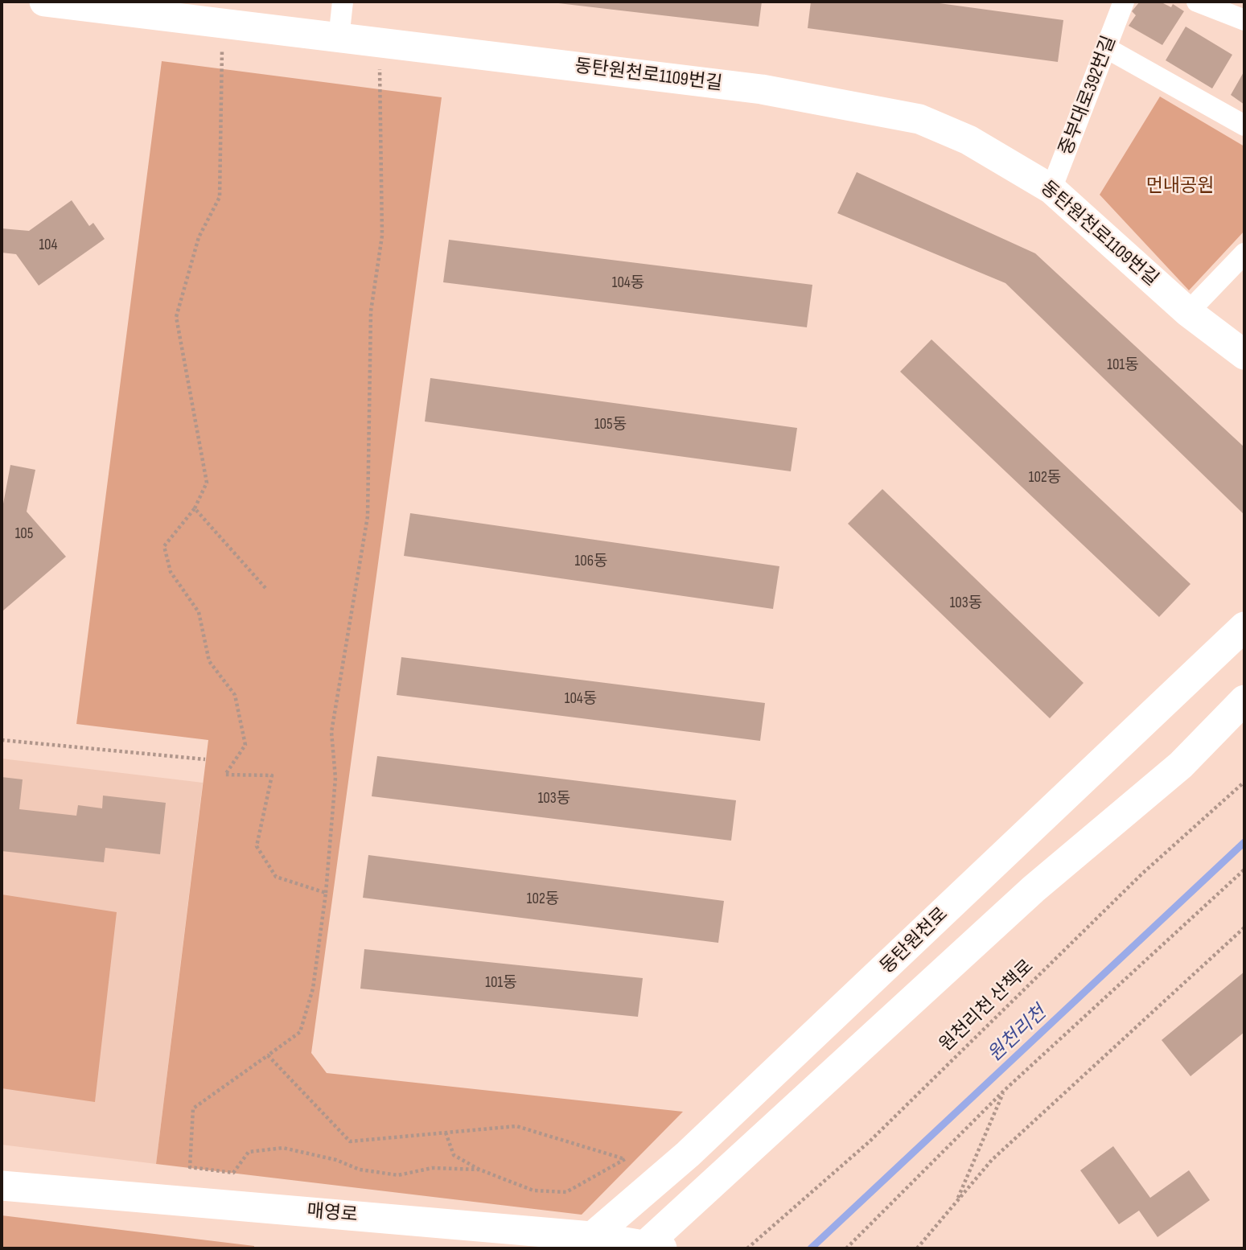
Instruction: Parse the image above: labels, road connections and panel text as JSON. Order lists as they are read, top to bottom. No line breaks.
{"streets":{"street":["동탄원천로1109번길","중부대로392번길","동탄원천로","매영로"],"path":["원천리천 산책로"]},"crossings":[["동탄원천로1109번길","중부대로392번길"],["동탄원천로","매영로"]],"water":["원천리천"],"parks":["먼내공원"],"house_numbers":["104","104동","101동","105동","102동","105","106동","103동","104동","103동","102동","101동"]}
